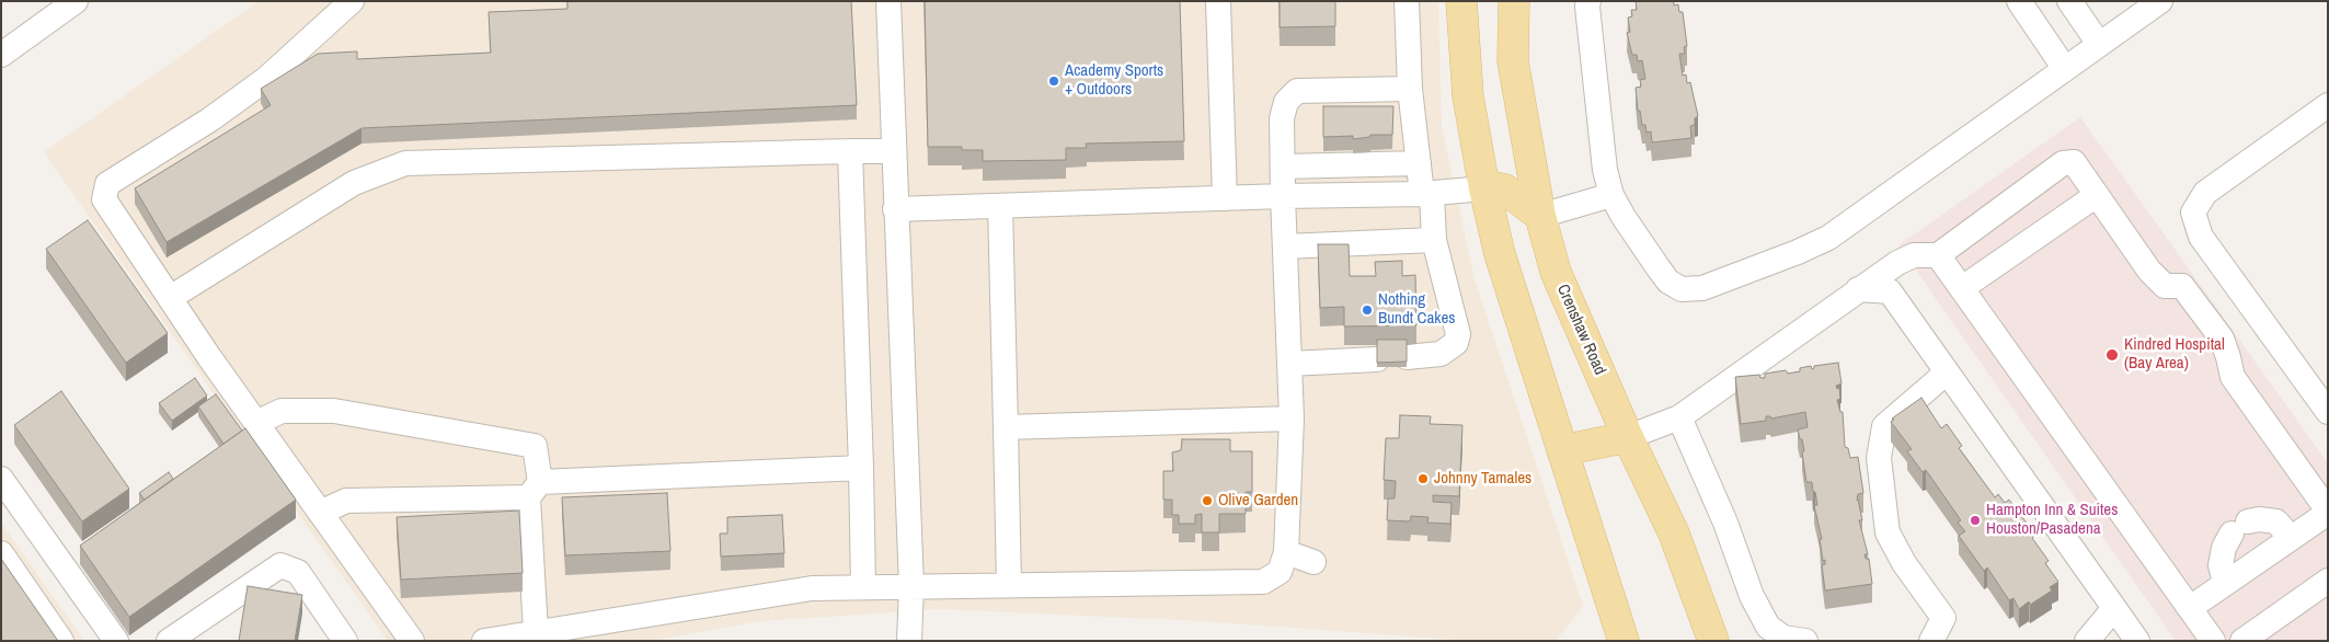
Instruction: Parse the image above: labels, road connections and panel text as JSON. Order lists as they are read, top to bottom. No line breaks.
{"streets":{"main road":["Crenshaw Road"]},"places":["Academy Sports + Outdoors","Nothing Bundt Cakes","Kindred Hospital (Bay Area)","Johnny Tamales","Olive Garden","Hampton Inn & Suites Houston/Pasadena"]}
